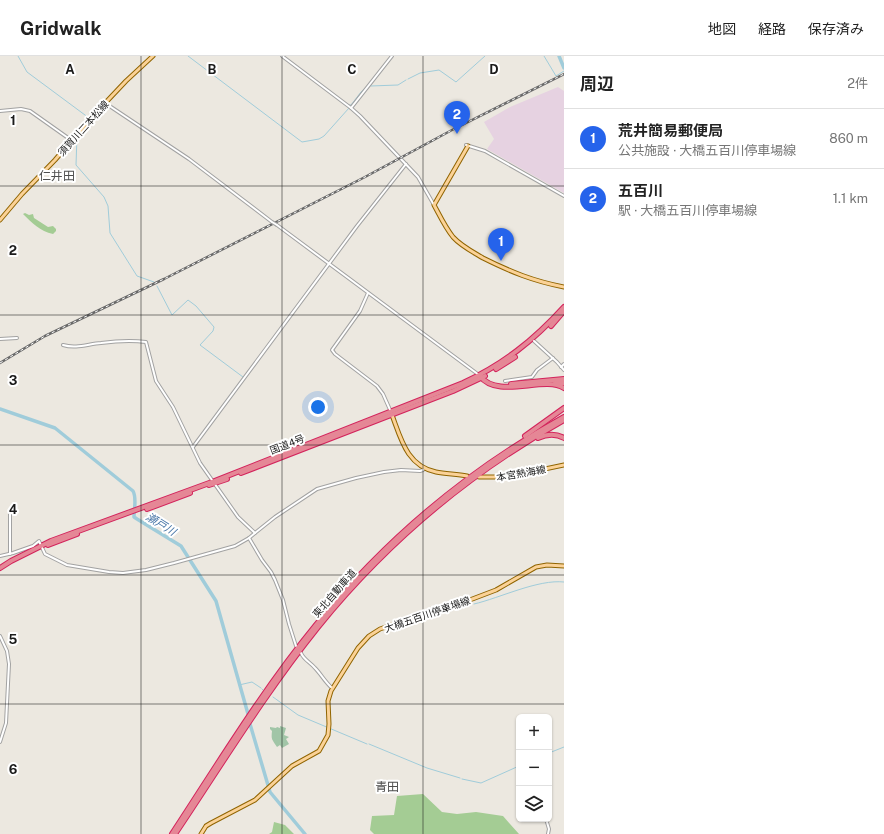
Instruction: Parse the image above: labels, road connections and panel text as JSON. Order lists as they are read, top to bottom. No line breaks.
{"streets":{"highway":["国道4号","東北自動車道"],"main road":["須賀川二本松線","本宮熱海線","大橋五百川停車場線"]},"districts":["仁井田","青田"],"water":["瀬戸川"],"page":{"header":"Gridwalk","nav":["地図","経路","保存済み"],"heading":["周辺","2件"],"pins":["2","1"],"list":[{"mark":"1","name":"荒井簡易郵便局","note":"公共施設 · 大橋五百川停車場線","value":"860 m"},{"mark":"2","name":"五百川","note":"駅 · 大橋五百川停車場線","value":"1.1 km"}],"map_buttons":["+","−"]},"grid":{"columns":["A","B","C","D"],"rows":["1","2","3","4","5","6"]}}
